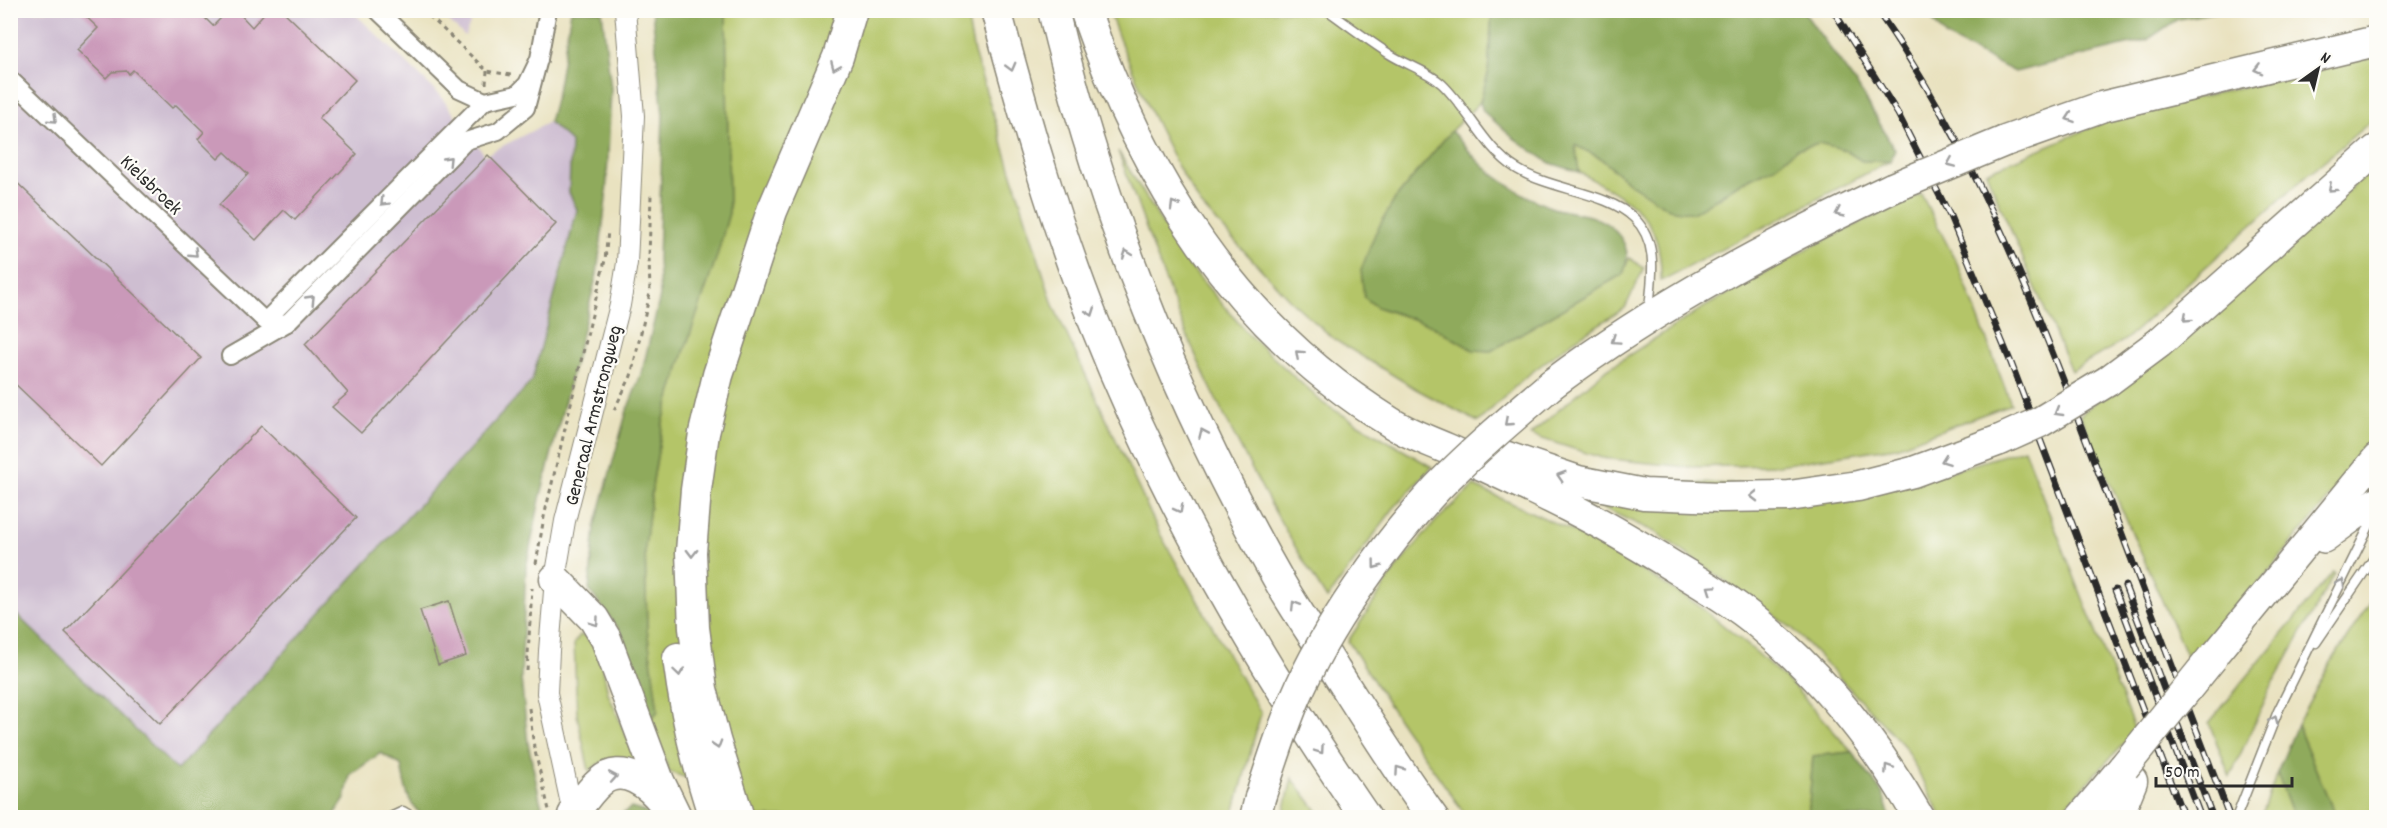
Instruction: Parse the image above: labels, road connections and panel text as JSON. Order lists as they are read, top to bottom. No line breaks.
{"streets":{"street":["Kielsbroek","Generaal Armstrongweg"]},"one_way":["Kielsbroek"],"scale_bar":"50 m","north":"top right"}
